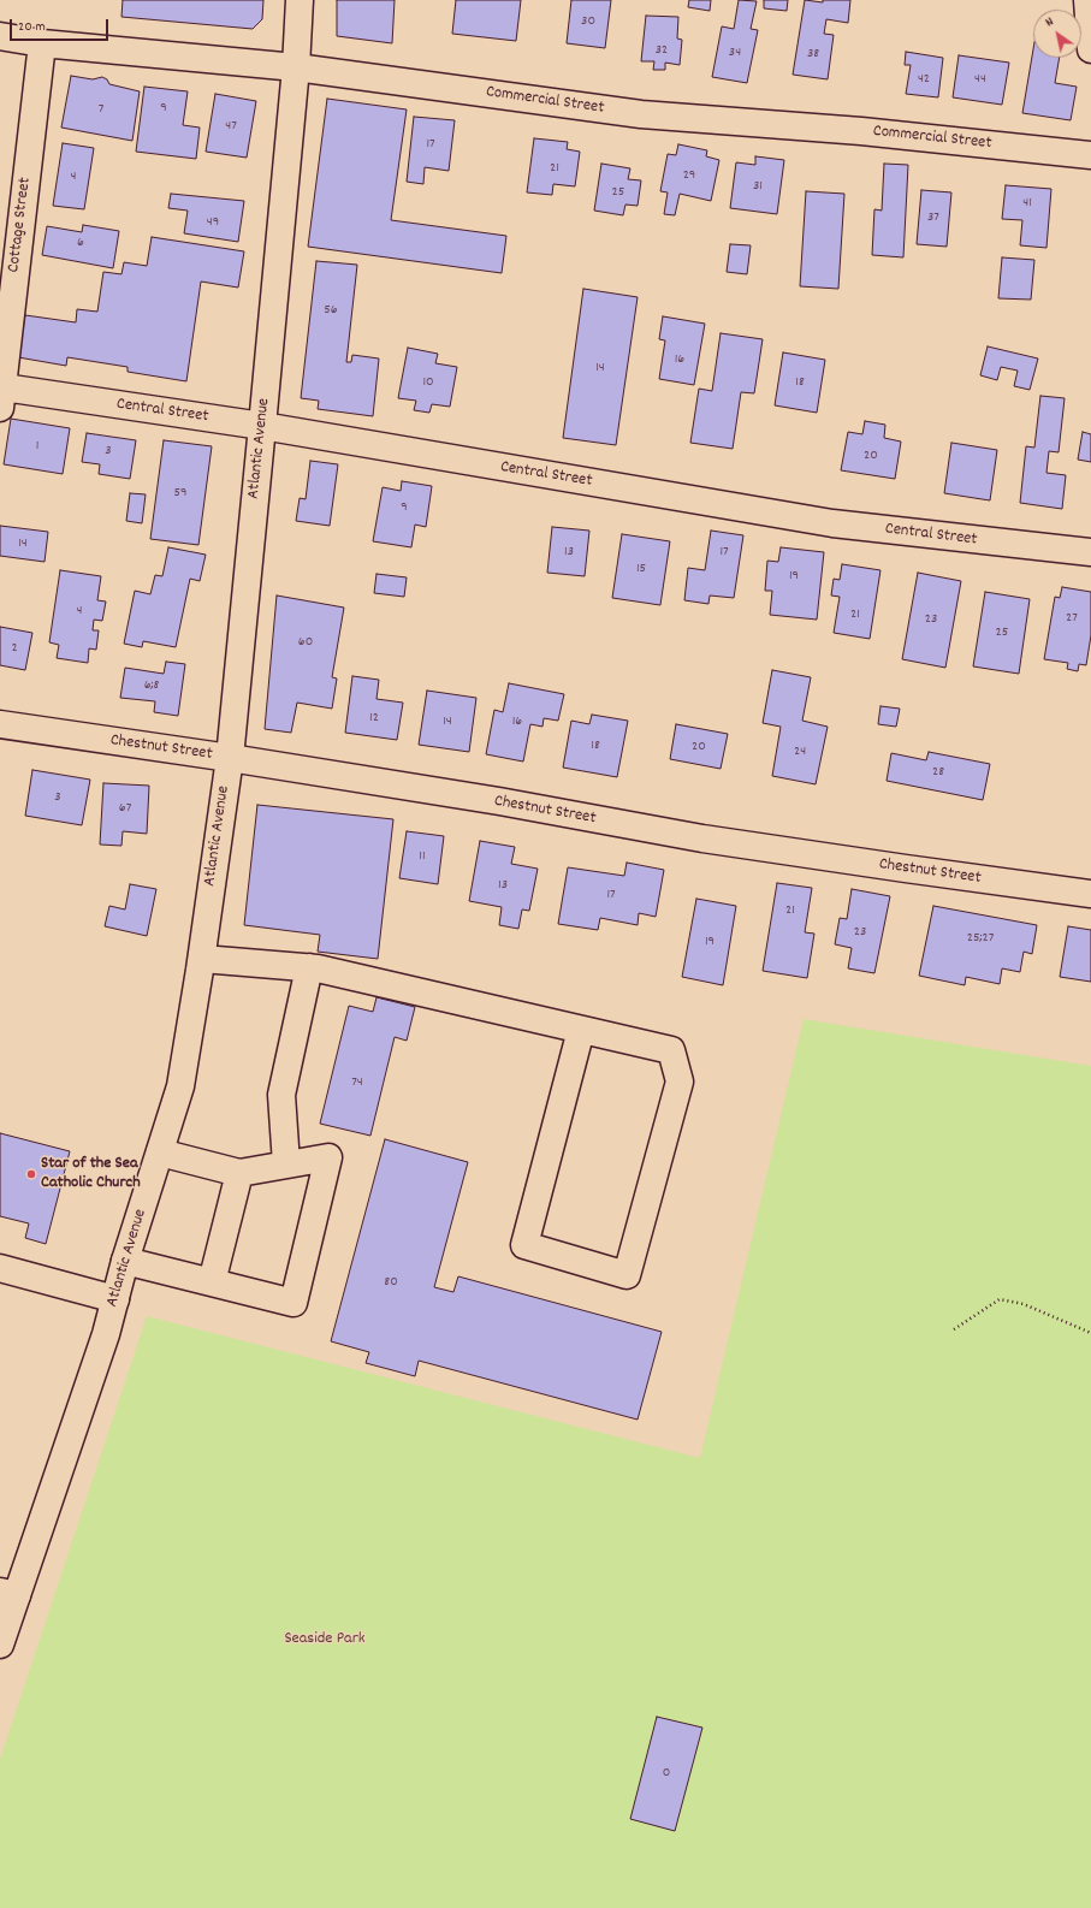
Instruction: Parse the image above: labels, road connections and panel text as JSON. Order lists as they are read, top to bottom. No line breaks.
{"streets":{"street":["Commercial Street","Cottage Street","Central Street","Atlantic Avenue","Chestnut Street"]},"crossings":[["Commercial Street","Cottage Street"],["Commercial Street","Atlantic Avenue"],["Cottage Street","Central Street"],["Central Street","Atlantic Avenue"],["Atlantic Avenue","Chestnut Street"]],"parks":["Seaside Park"],"places":["Star of the Sea Catholic Church"],"house_numbers":["30","32","34","38","42","44","9","7","47","17","21","29","4","31","25","41","37","49","6","56","16","14","10","18","1","3","20","59","9","14","13","17","15","19","4","21","27","23","25","60","2","6;8","12","14","16","18","20","24","28","3","67","11","13","17","21","23","25;27","19","74","80","0"],"scale_bar":"20 m","north":"top left"}
